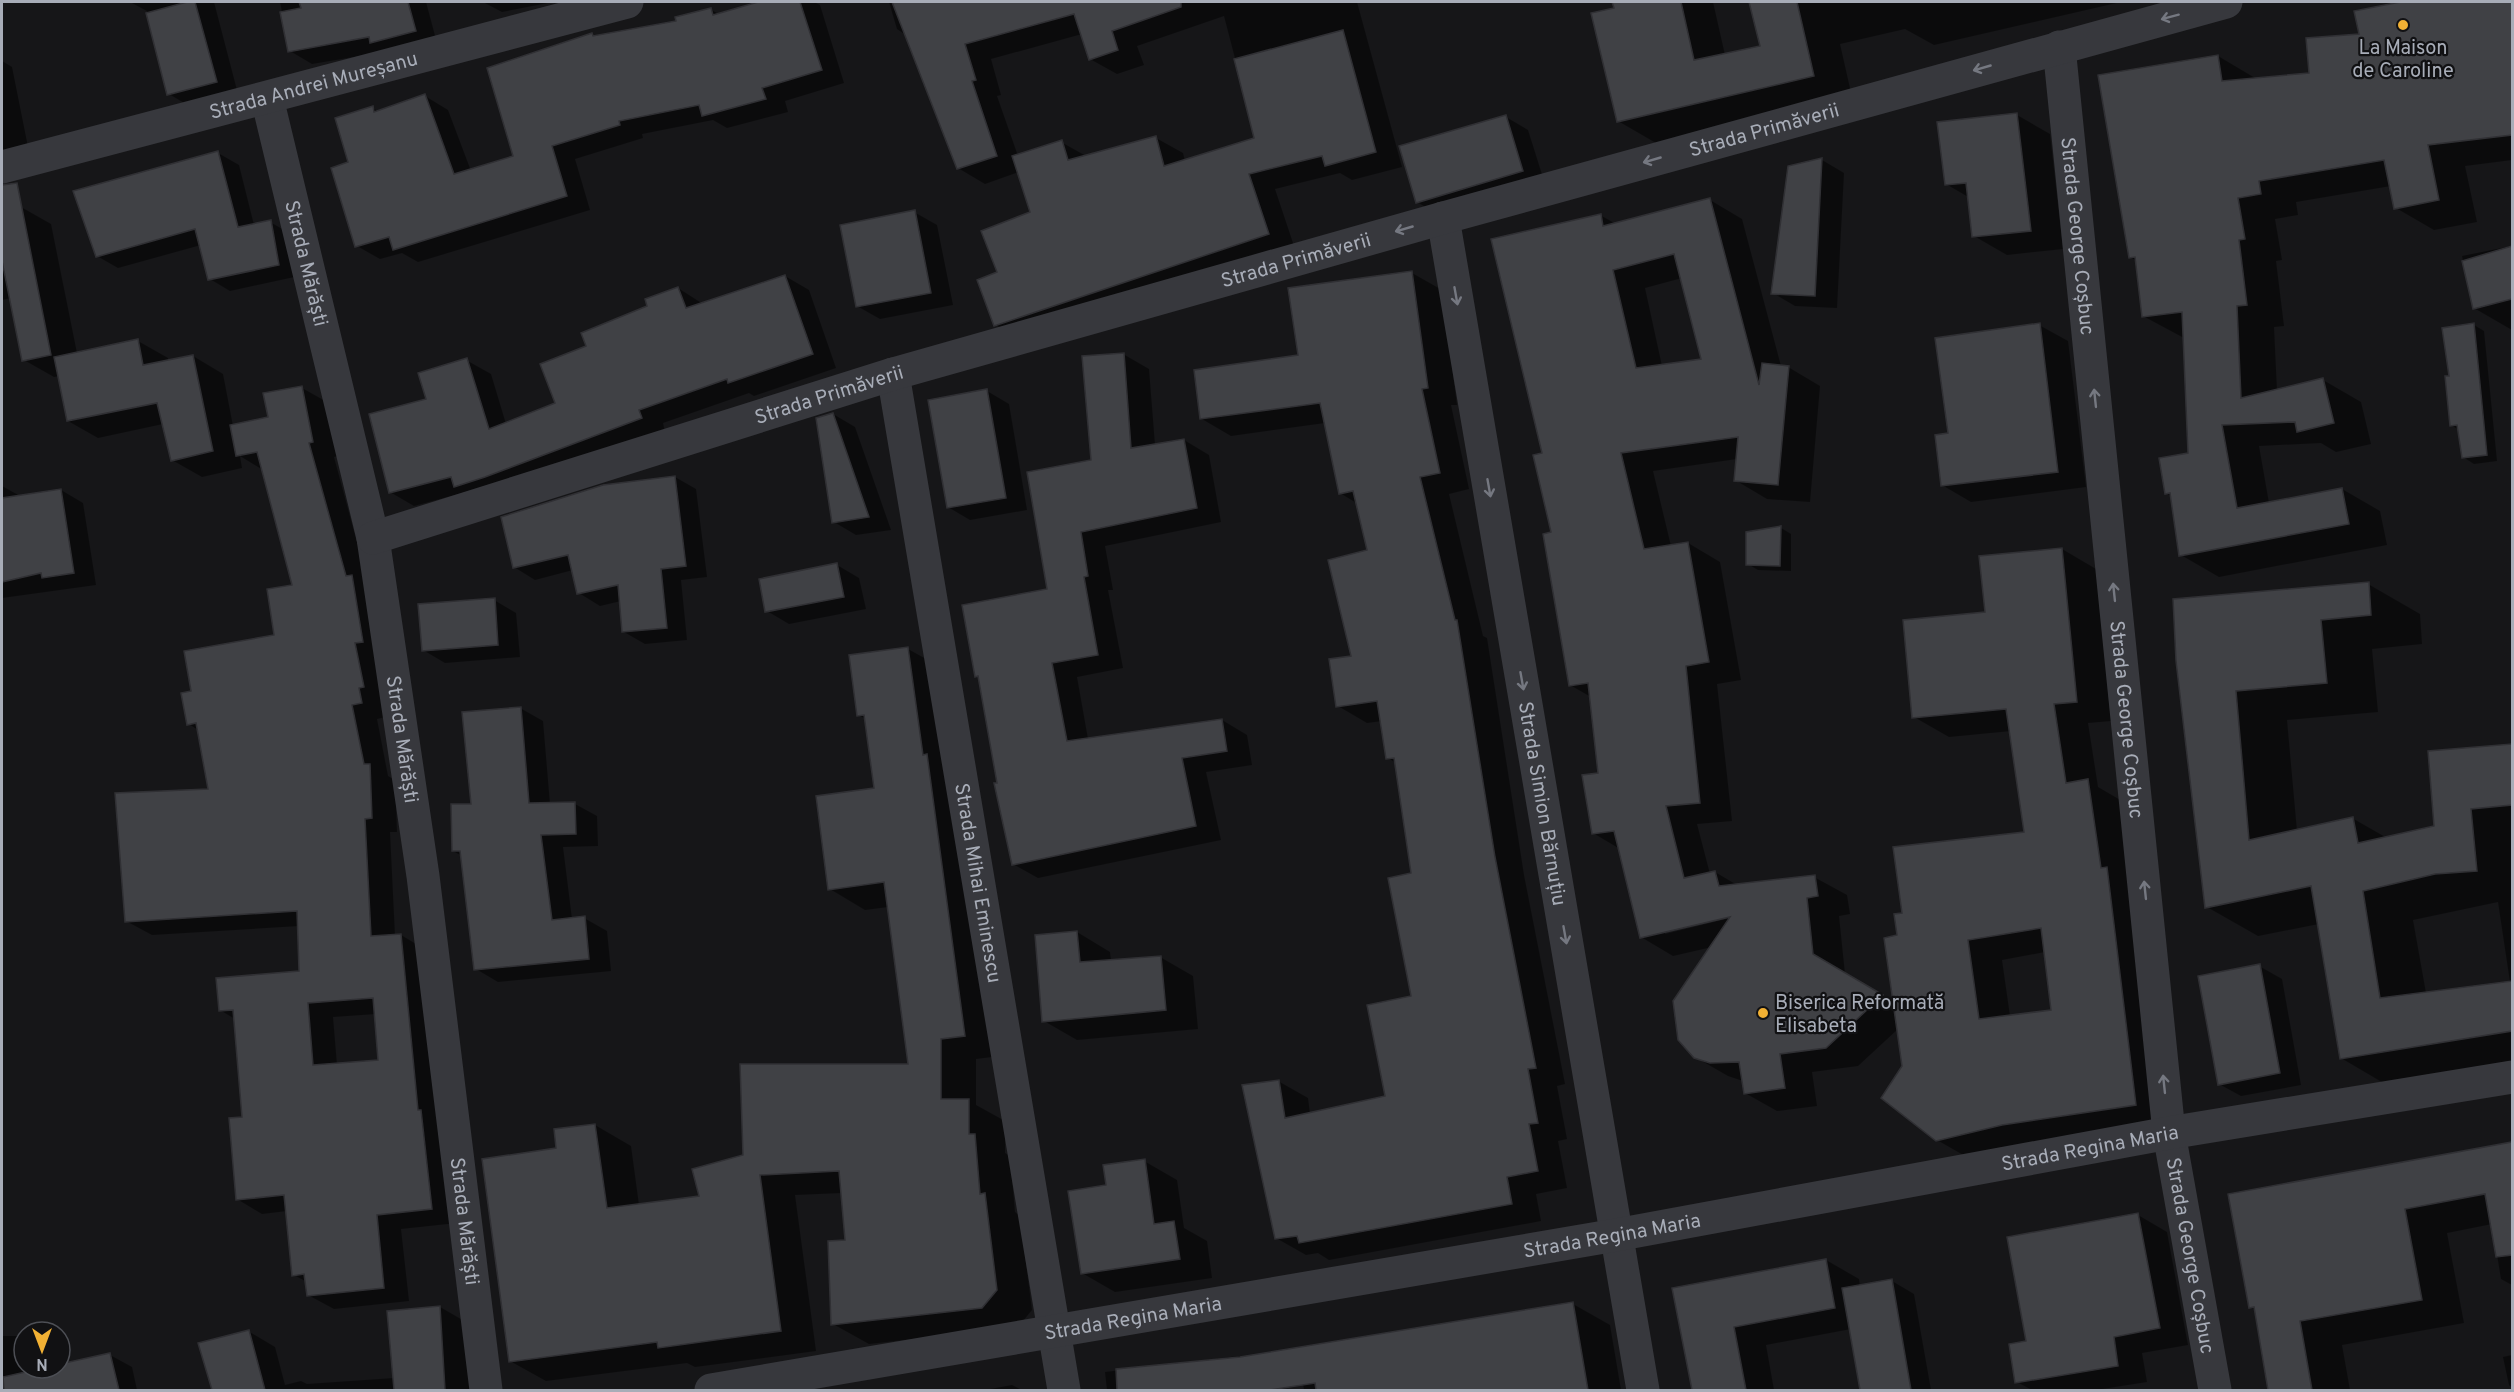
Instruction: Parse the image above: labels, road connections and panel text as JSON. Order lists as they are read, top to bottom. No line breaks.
{"streets":{"street":["Strada Andrei Mureșanu","Strada Primăverii","Strada George Coșbuc","Strada Mărăști","Strada Simion Bărnuțiu","Strada Mihai Eminescu","Strada Regina Maria"]},"crossings":[["Strada Andrei Mureșanu","Strada Mărăști"],["Strada Primăverii","Strada George Coșbuc"],["Strada Primăverii","Strada Mărăști"],["Strada Primăverii","Strada Simion Bărnuțiu"],["Strada Primăverii","Strada Mihai Eminescu"],["Strada George Coșbuc","Strada Regina Maria"],["Strada Simion Bărnuțiu","Strada Regina Maria"],["Strada Mihai Eminescu","Strada Regina Maria"]],"one_way":["Strada Primăverii","Strada George Coșbuc","Strada Simion Bărnuțiu"],"places":["La Maison de Caroline","Biserica Reformată Elisabeta"],"north":"bottom"}
